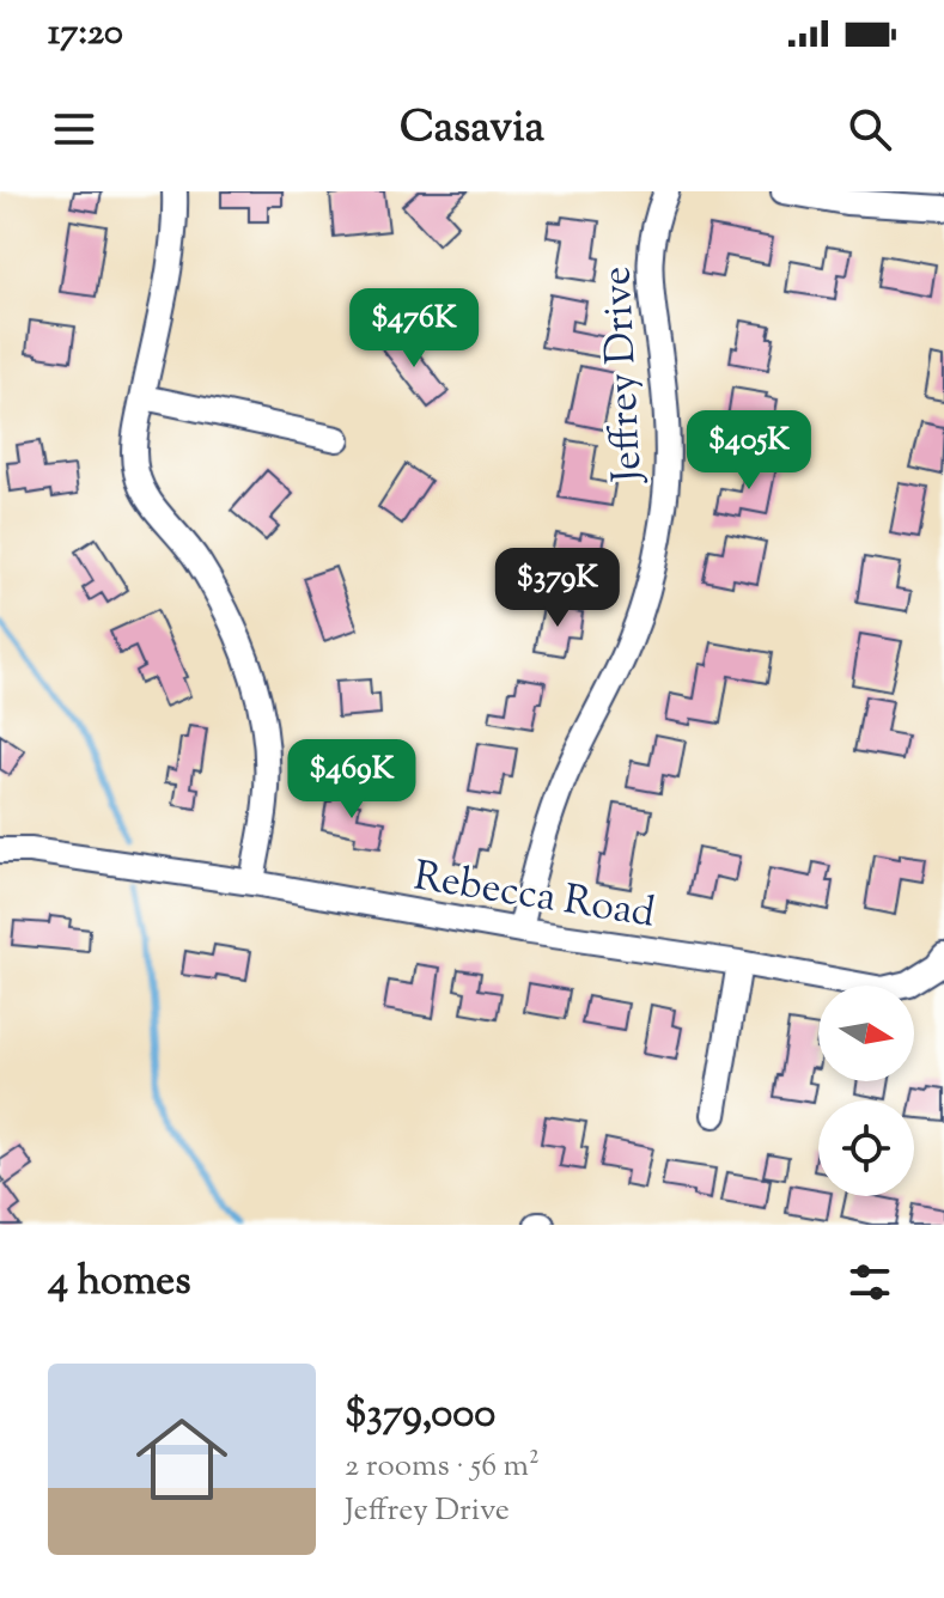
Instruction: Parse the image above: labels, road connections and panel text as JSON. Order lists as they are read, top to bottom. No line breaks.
{"streets":{"street":["Jeffrey Drive","Rebecca Road"]},"crossings":[["Jeffrey Drive","Rebecca Road"]],"north":"right","page":{"status":"17:20","header":"Casavia","price":["$476K","$405K","$379K","$469K"],"heading":"4 homes","list":[{"name":"$379,000","note":"2 rooms · 56 m² · Jeffrey Drive"}]}}
